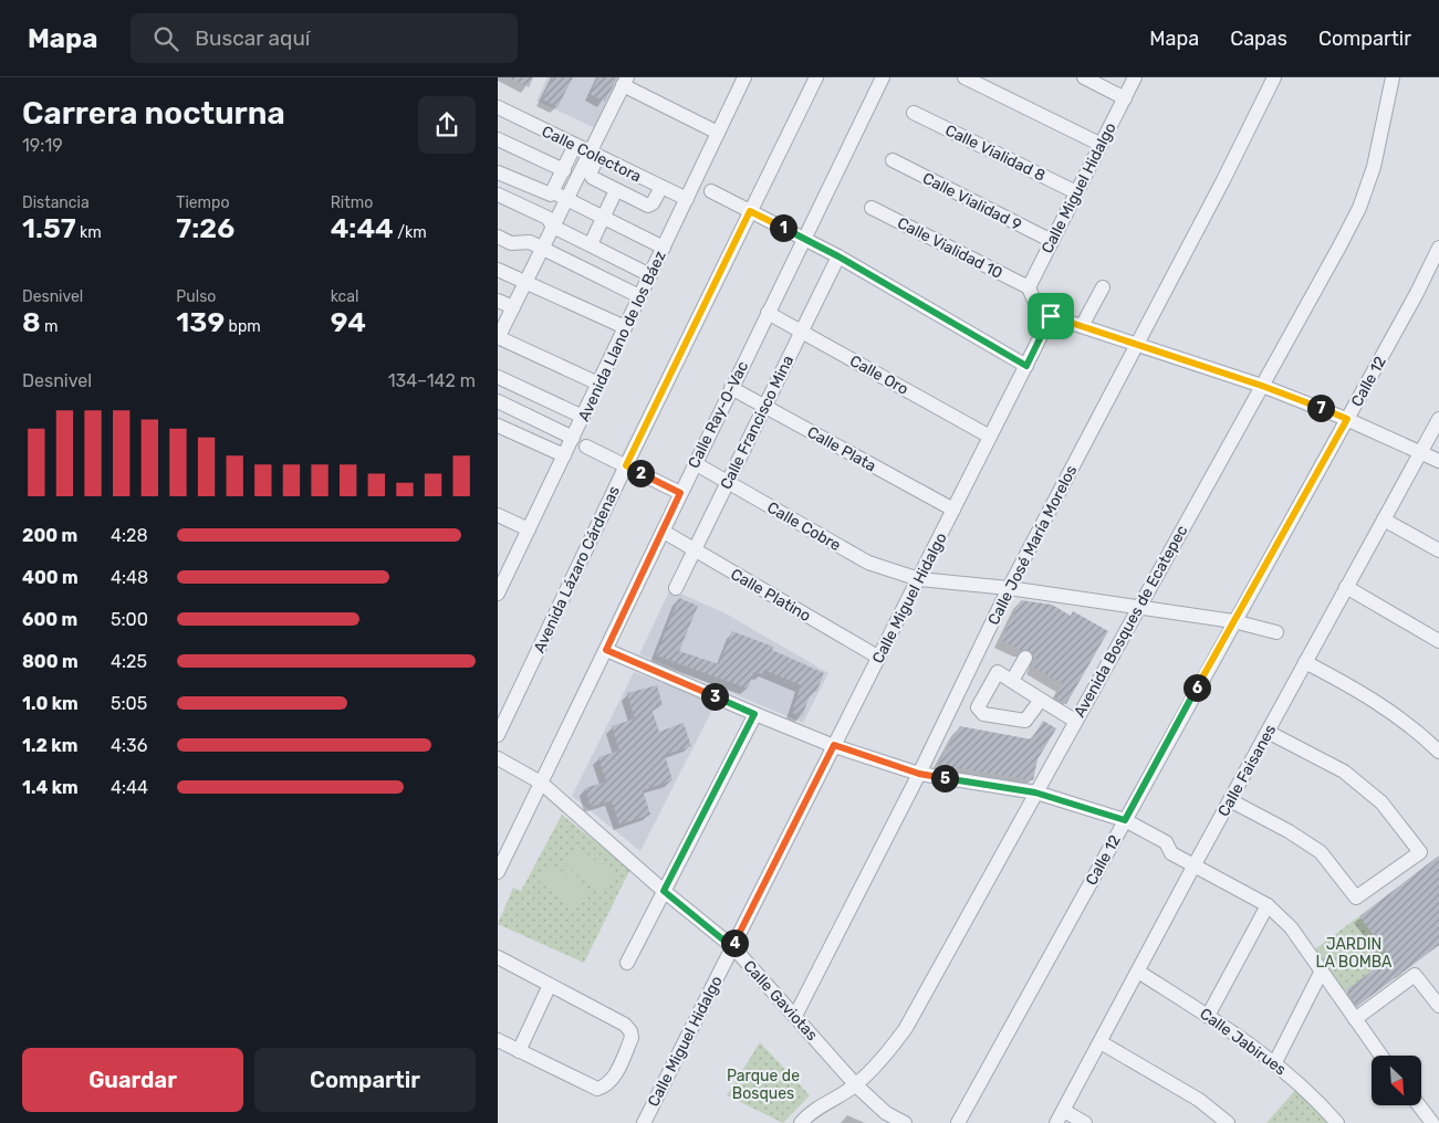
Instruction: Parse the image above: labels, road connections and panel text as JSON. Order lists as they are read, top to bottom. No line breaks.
{"streets":{"street":["Calle Vialidad 8","Calle Colectora","Calle Miguel Hidalgo","Calle Vialidad 9","Calle Vialidad 10","Avenida Llano de los Báez","Calle Oro","Calle 12","Calle Ray-O-Vac","Calle Francisco Mina","Calle Plata","Calle Cobre","Calle José María Morelos","Avenida Lázaro Cárdenas","Calle Platino","Avenida Bosques de Ecatepec","Calle Faisanes","Calle Gaviotas","Calle Jabirues"]},"crossings":[["Calle Vialidad 8","Calle Miguel Hidalgo"],["Calle Colectora","Avenida Llano de los Báez"],["Calle Miguel Hidalgo","Calle Vialidad 9"],["Calle Miguel Hidalgo","Calle Vialidad 10"],["Calle Miguel Hidalgo","Calle Oro"],["Calle Miguel Hidalgo","Calle Plata"],["Calle Miguel Hidalgo","Calle Cobre"],["Calle Miguel Hidalgo","Calle Platino"],["Calle Miguel Hidalgo","Calle Gaviotas"],["Calle Oro","Calle Ray-O-Vac"],["Calle Oro","Calle Francisco Mina"],["Calle 12","Calle Cobre"],["Calle Ray-O-Vac","Calle Plata"],["Calle Ray-O-Vac","Calle Cobre"],["Calle Ray-O-Vac","Calle Platino"],["Calle Ray-O-Vac","Calle Gaviotas"],["Calle Francisco Mina","Calle Plata"],["Calle Francisco Mina","Calle Cobre"],["Calle Francisco Mina","Calle Platino"],["Calle Cobre","Calle José María Morelos"],["Calle Cobre","Avenida Bosques de Ecatepec"],["Calle José María Morelos","Calle Gaviotas"],["Avenida Bosques de Ecatepec","Calle Gaviotas"],["Calle Faisanes","Calle Jabirues"]],"parks":["JARDIN LA BOMBA","Parque de Bosques"],"north":"bottom right","page":{"header":"Mapa","search":"Buscar aquí","nav":["Mapa","Capas","Compartir"],"heading":["Carrera nocturna","19:19"],"stats":[["Distancia","1.57 km"],["Tiempo","7:26"],["Ritmo","4:44 /km"],["Desnivel","8 m"],["Pulso","139 bpm"],["kcal","94"]],"pins":["1","7","2","6","3","5","4"],"chart":["Desnivel","134–142 m"],"list":[{"name":"200 m","note":"4:28"},{"name":"400 m","note":"4:48"},{"name":"600 m","note":"5:00"},{"name":"800 m","note":"4:25"},{"name":"1.0 km","note":"5:05"},{"name":"1.2 km","note":"4:36"},{"name":"1.4 km","note":"4:44"}],"buttons":["Guardar","Compartir"]}}
